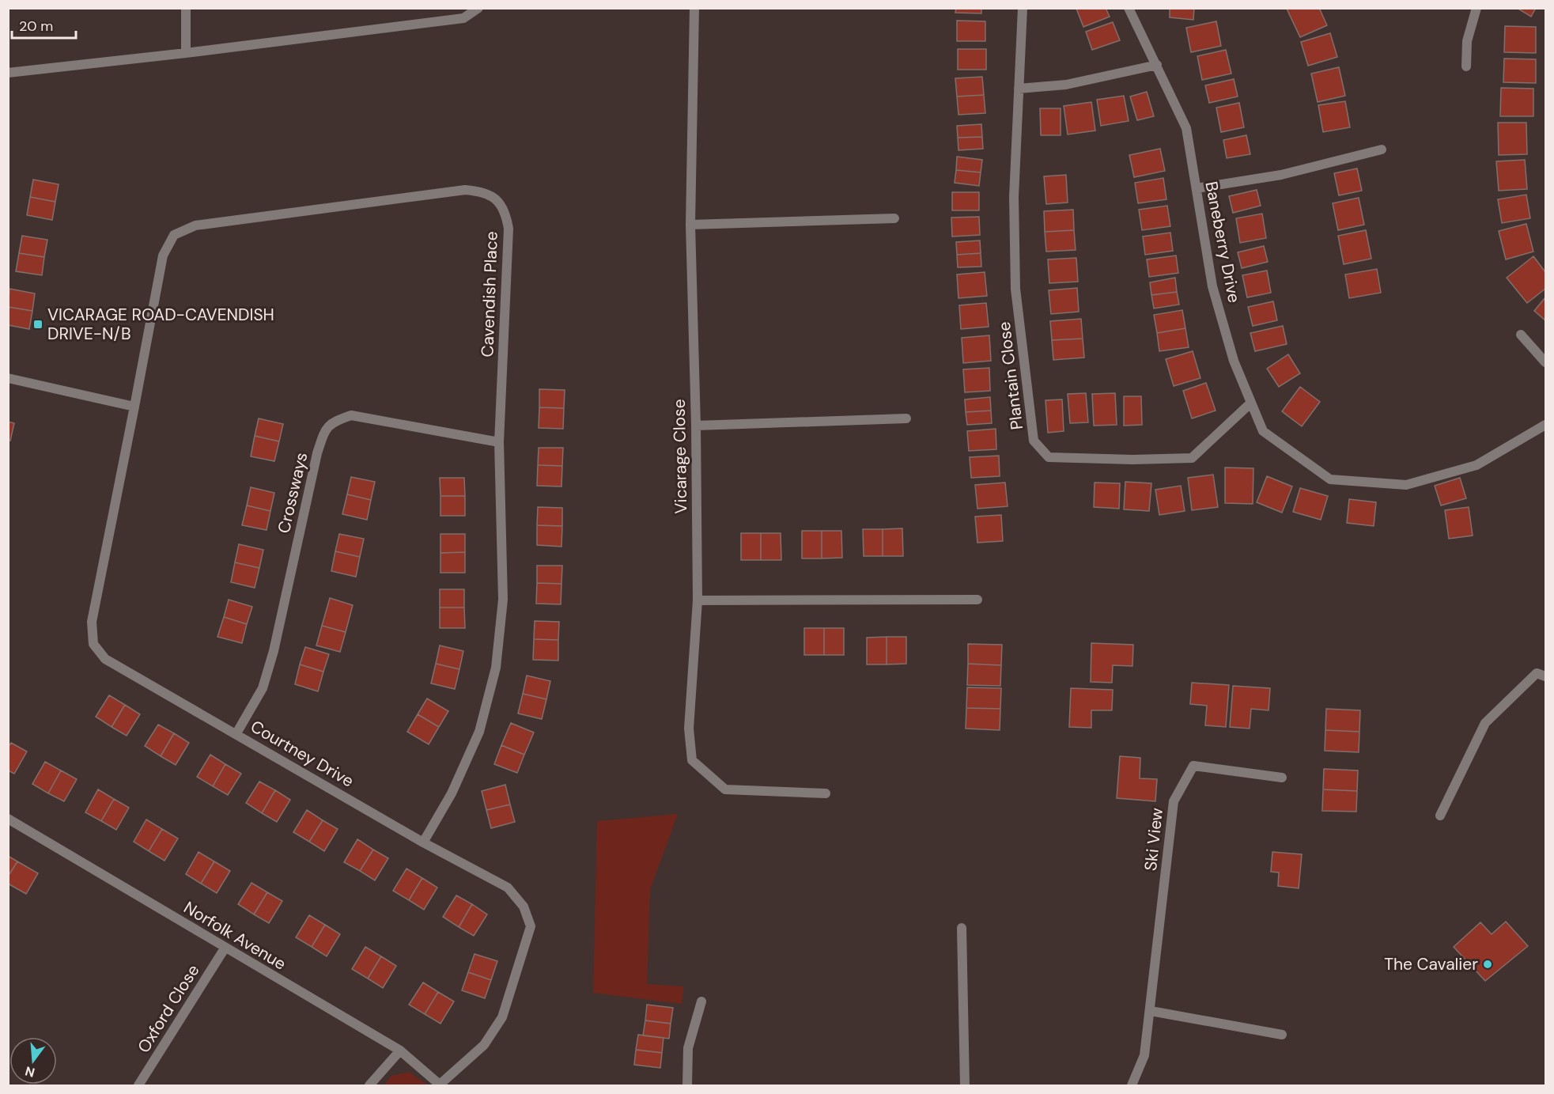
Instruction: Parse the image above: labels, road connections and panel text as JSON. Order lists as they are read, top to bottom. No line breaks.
{"streets":{"street":["Baneberry Drive","Cavendish Place","Plantain Close","Vicarage Close","Crossways","Courtney Drive","Ski View","Norfolk Avenue","Oxford Close"]},"crossings":[["Baneberry Drive","Plantain Close"],["Cavendish Place","Crossways"],["Cavendish Place","Courtney Drive"],["Crossways","Courtney Drive"],["Courtney Drive","Norfolk Avenue"],["Norfolk Avenue","Oxford Close"]],"places":{"transit":["VICARAGE ROAD-CAVENDISH DRIVE-N/B"],"other":["The Cavalier"]},"scale_bar":"20 m","north":"bottom"}
